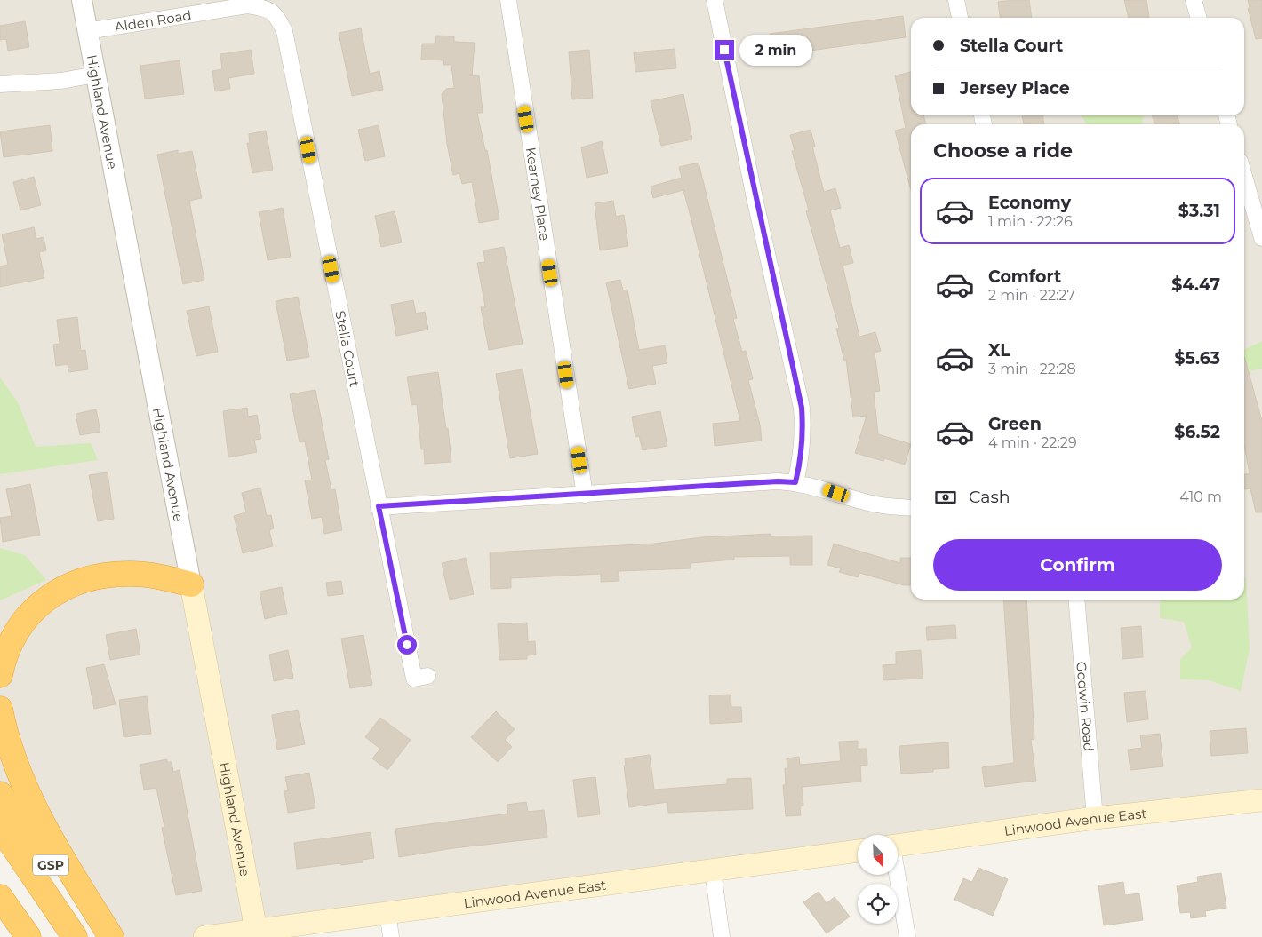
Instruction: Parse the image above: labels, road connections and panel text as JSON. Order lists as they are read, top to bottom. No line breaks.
{"streets":{"highway":["GSP"],"main road":["Highland Avenue","Linwood Avenue East"],"street":["Alden Road","Kearney Place","Stella Court","Godwin Road"]},"crossings":[["Alden Road","Highland Avenue"],["Alden Road","Stella Court"],["Highland Avenue","Linwood Avenue East"],["Godwin Road","Linwood Avenue East"]],"north":"bottom right","page":{"banner":["Stella Court","Jersey Place"],"bubble":"2 min","heading":"Choose a ride","list":[{"name":"Economy","note":"1 min · 22:26","value":"$3.31"},{"name":"Comfort","note":"2 min · 22:27","value":"$4.47"},{"name":"XL","note":"3 min · 22:28","value":"$5.63"},{"name":"Green","note":"4 min · 22:29","value":"$6.52"}],"pay":["Cash","410 m"],"buttons":"Confirm"}}
